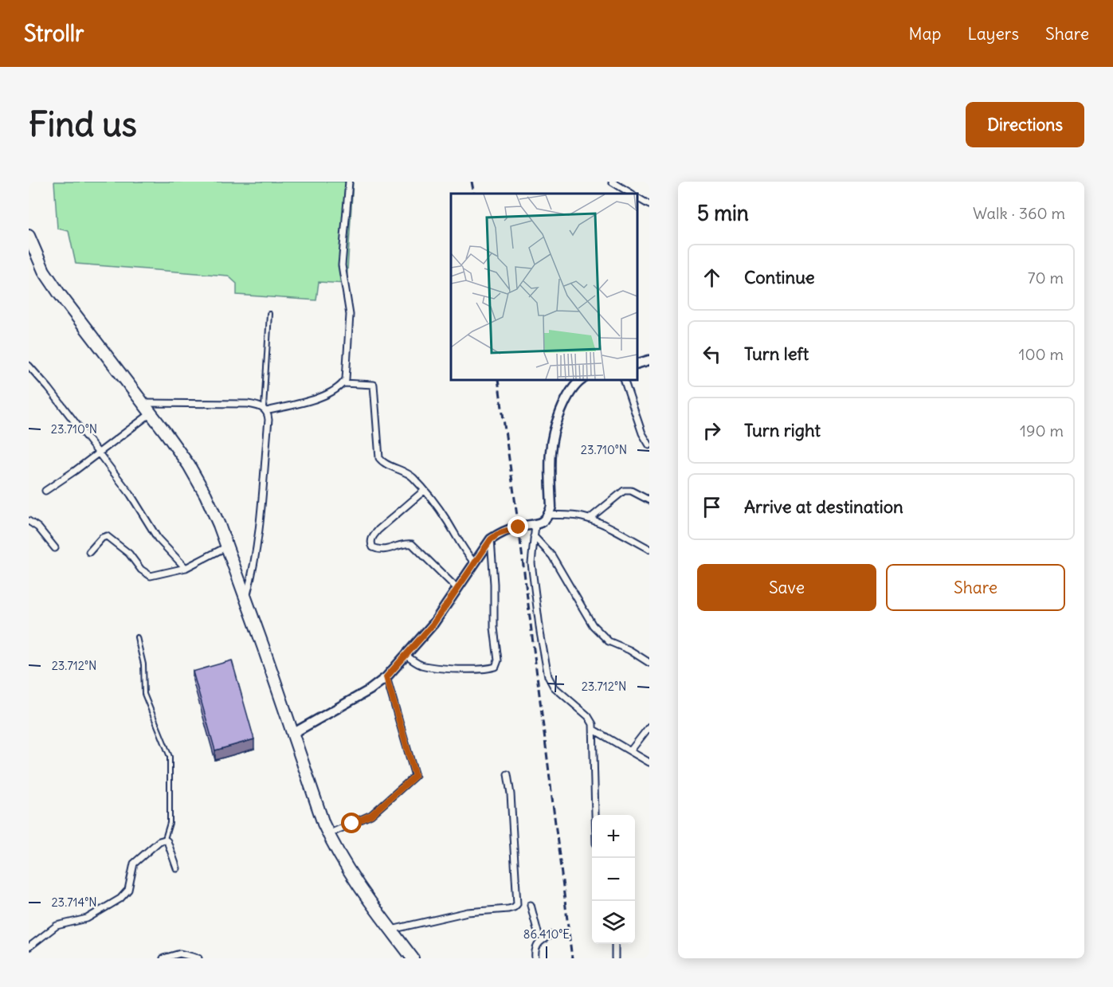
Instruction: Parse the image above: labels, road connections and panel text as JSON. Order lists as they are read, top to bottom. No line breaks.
{"page":{"header":"Strollr","nav":["Map","Layers","Share"],"buttons":["Directions",["Save","Share"]],"title":"Find us","heading":["5 min","Walk · 360 m"],"list":[["Continue","70 m"],["Turn left","100 m"],["Turn right","190 m"],"Arrive at destination"],"map_buttons":["+","−"]},"coordinates":["23.710°N","23.712°N","23.714°N","86.410°E"]}
